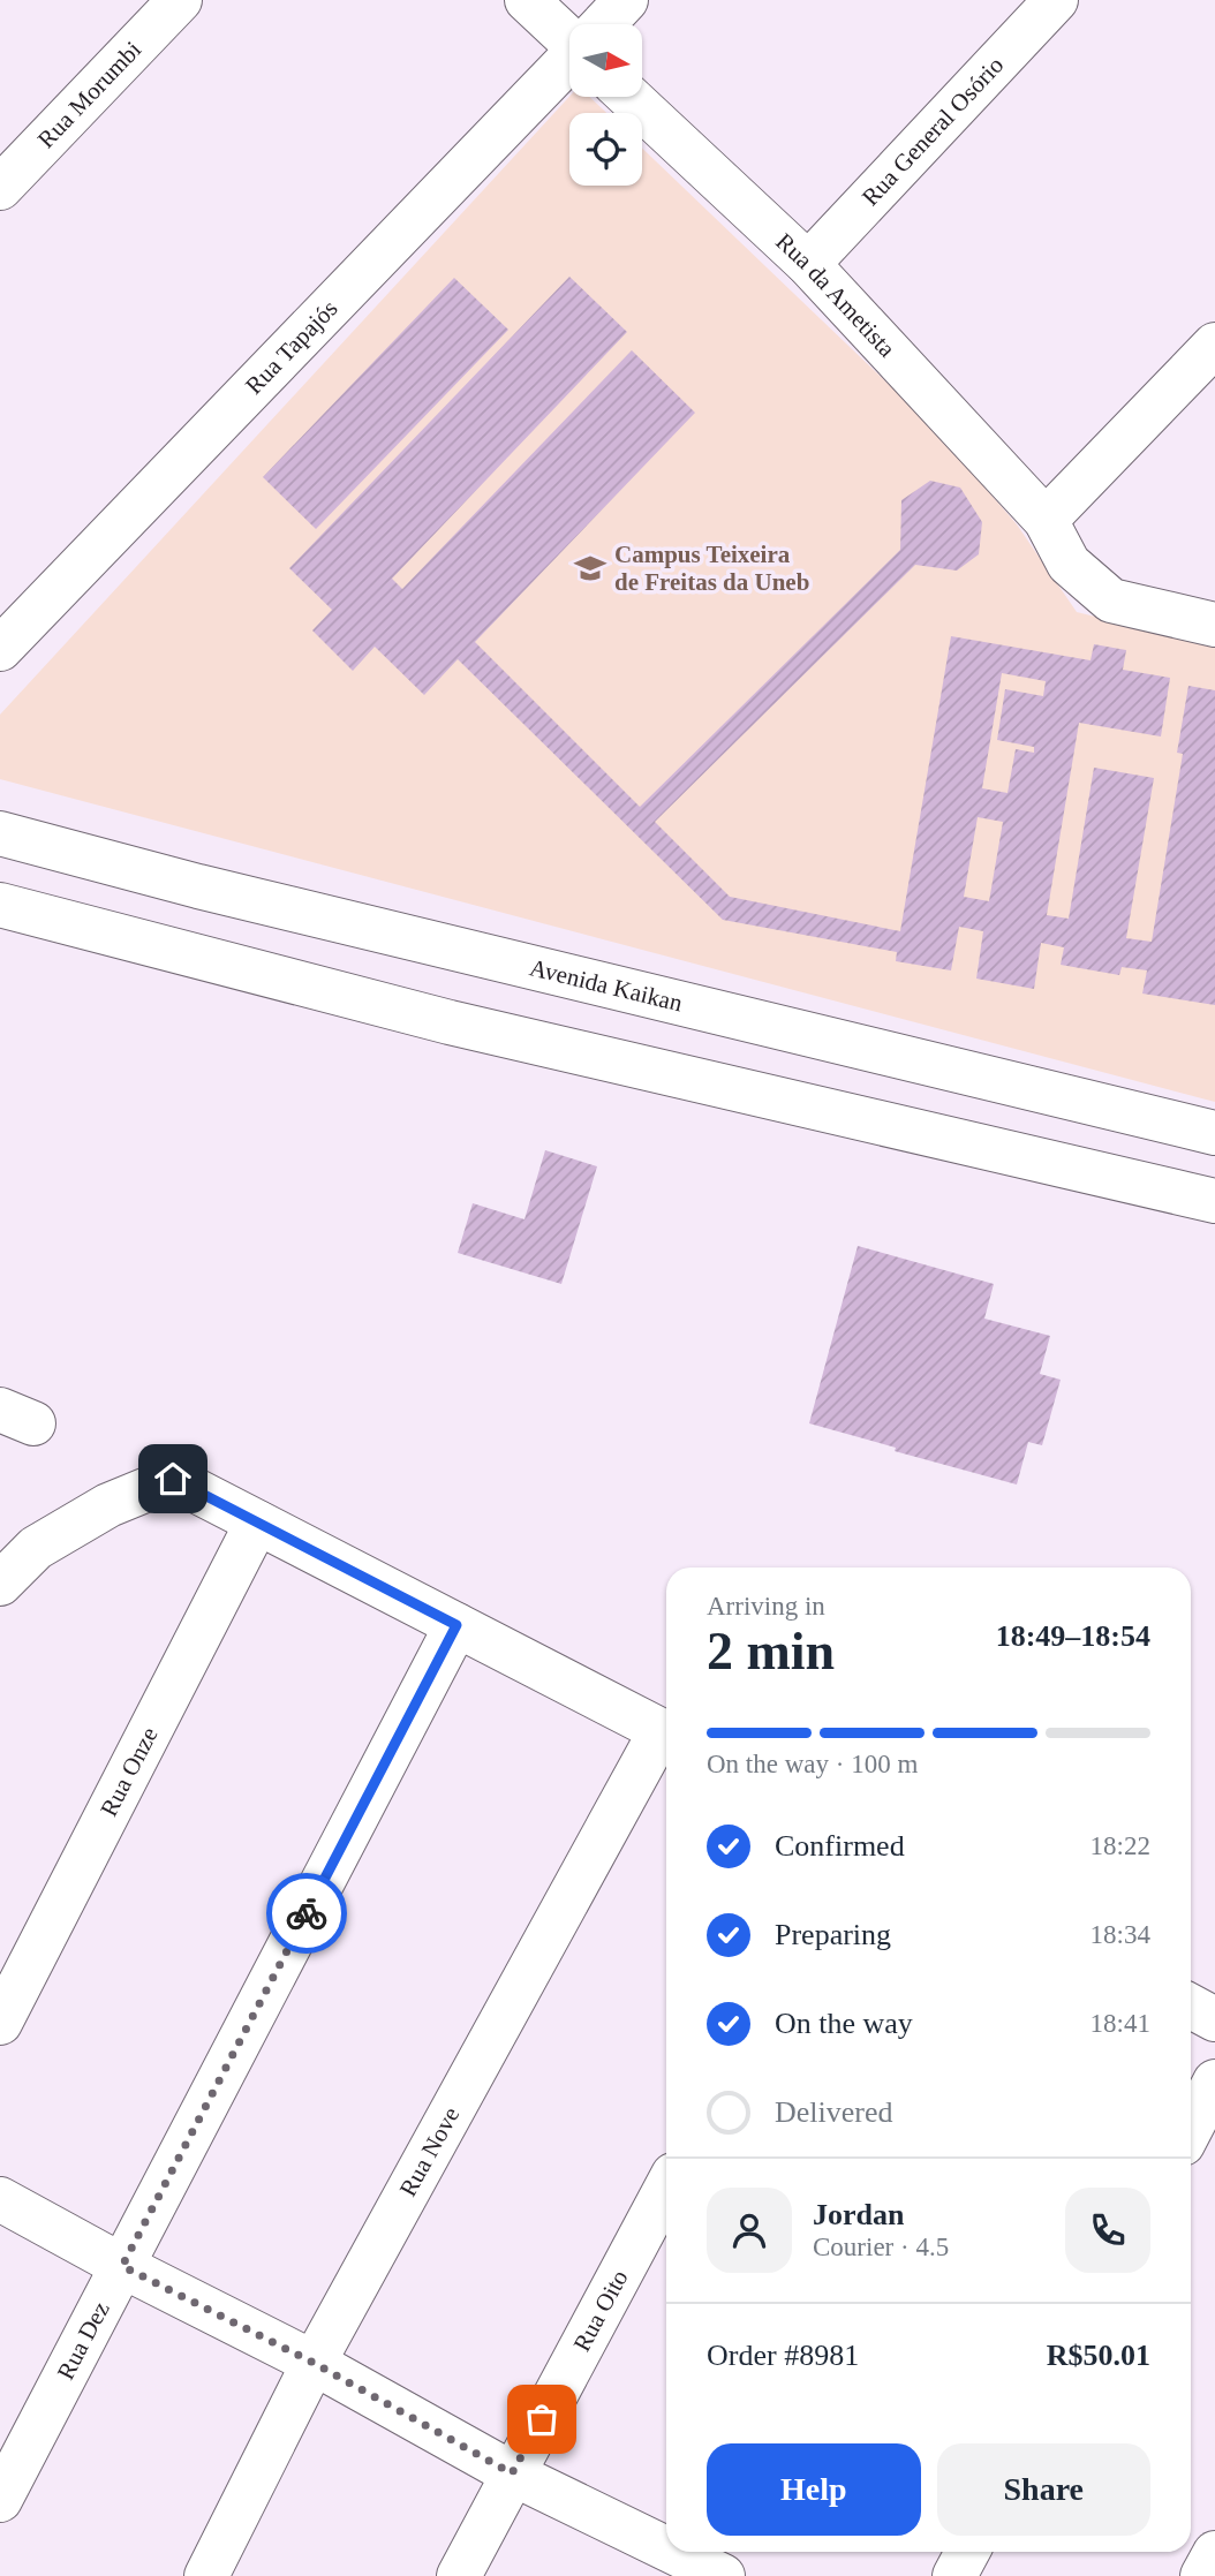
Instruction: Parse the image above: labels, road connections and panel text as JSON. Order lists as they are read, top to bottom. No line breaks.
{"streets":{"street":["Rua Morumbi","Rua General Osório","Rua da Ametista","Rua Tapajós","Avenida Kaikan","Rua Onze","Rua Nove","Rua Oito","Rua Dez"]},"crossings":[["Rua General Osório","Rua da Ametista"]],"places":{"school or university":["Campus Teixeira de Freitas da Uneb"]},"north":"right","page":{"heading":["2 min","Arriving in","18:49–18:54"],"panel":["Jordan","Courier · 4.5","Order #8981","R$50.01"],"bar":"On the way · 100 m","list":[["Confirmed","18:22"],["Preparing","18:34"],["On the way","18:41"],"Delivered"],"buttons":["Help","Share"]}}
